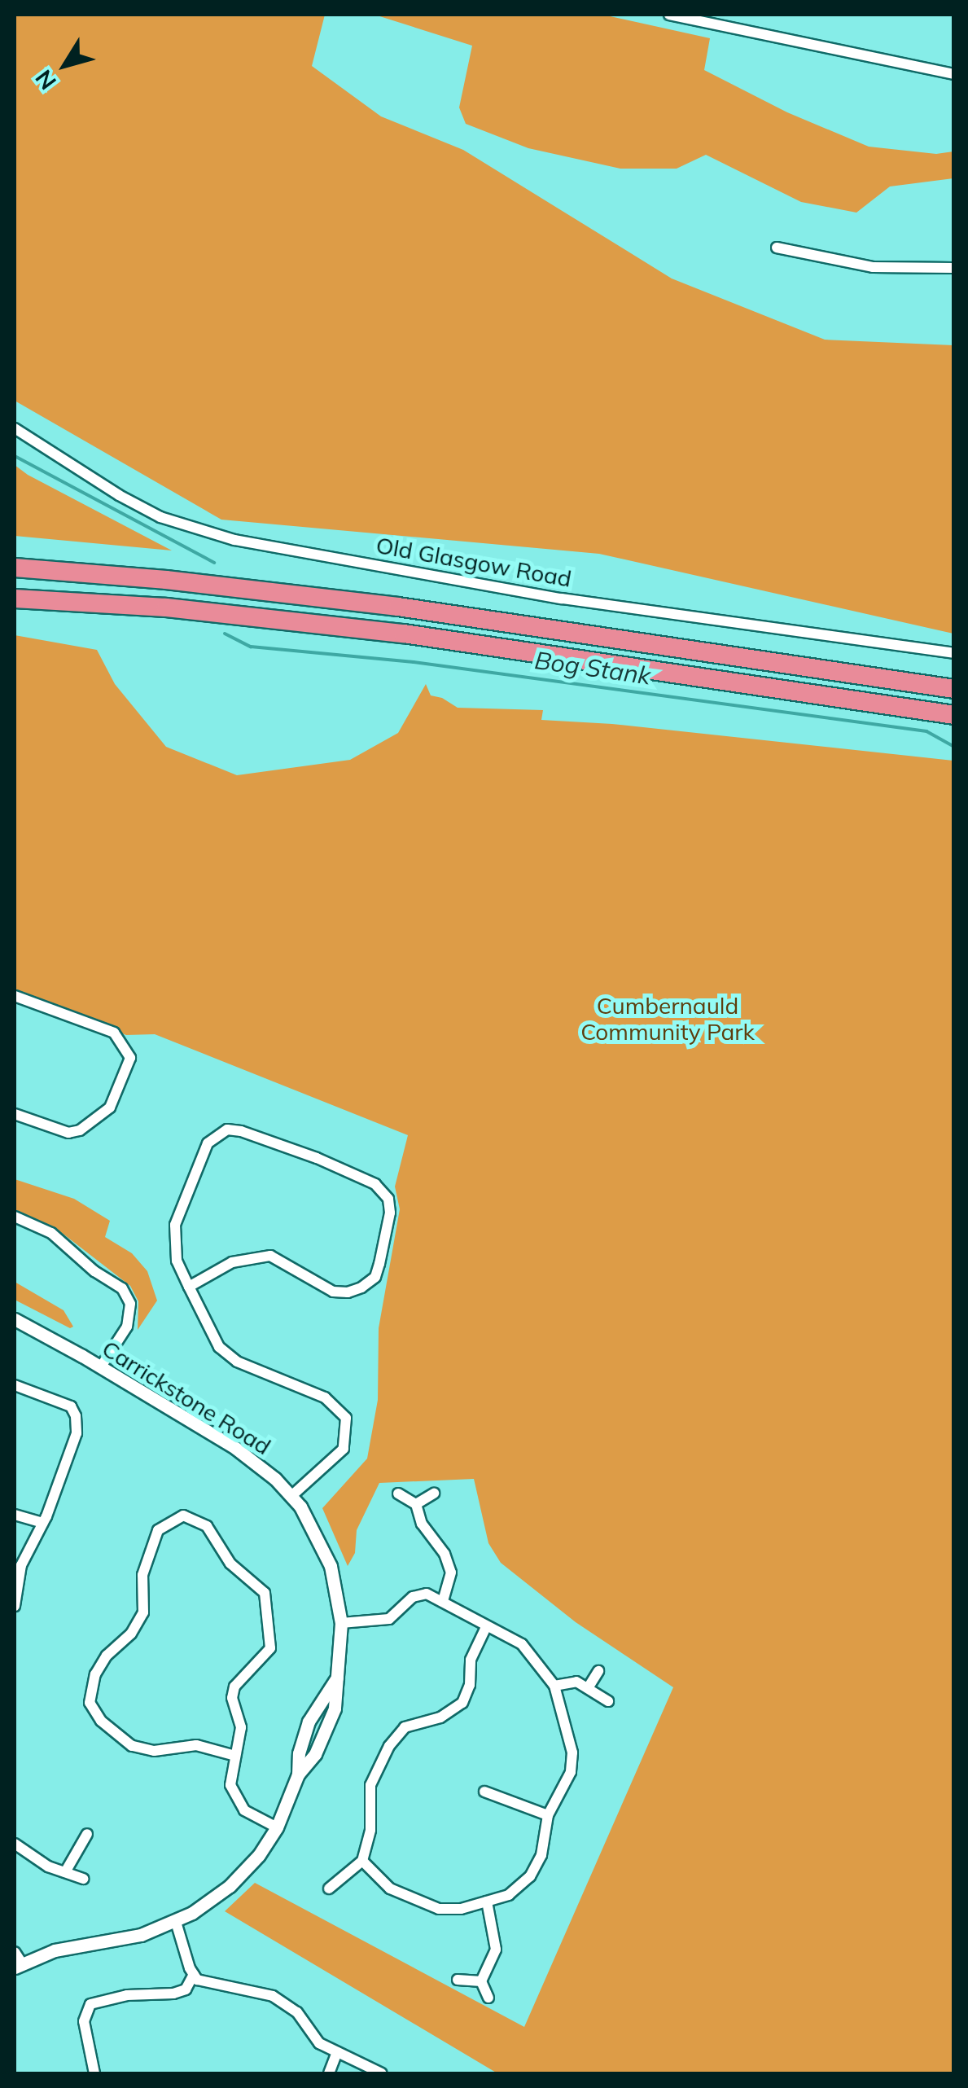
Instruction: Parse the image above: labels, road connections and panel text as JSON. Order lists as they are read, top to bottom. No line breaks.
{"streets":{"street":["Old Glasgow Road","Carrickstone Road"]},"water":["Bog Stank"],"parks":["Cumbernauld Community Park"],"north":"bottom left"}
